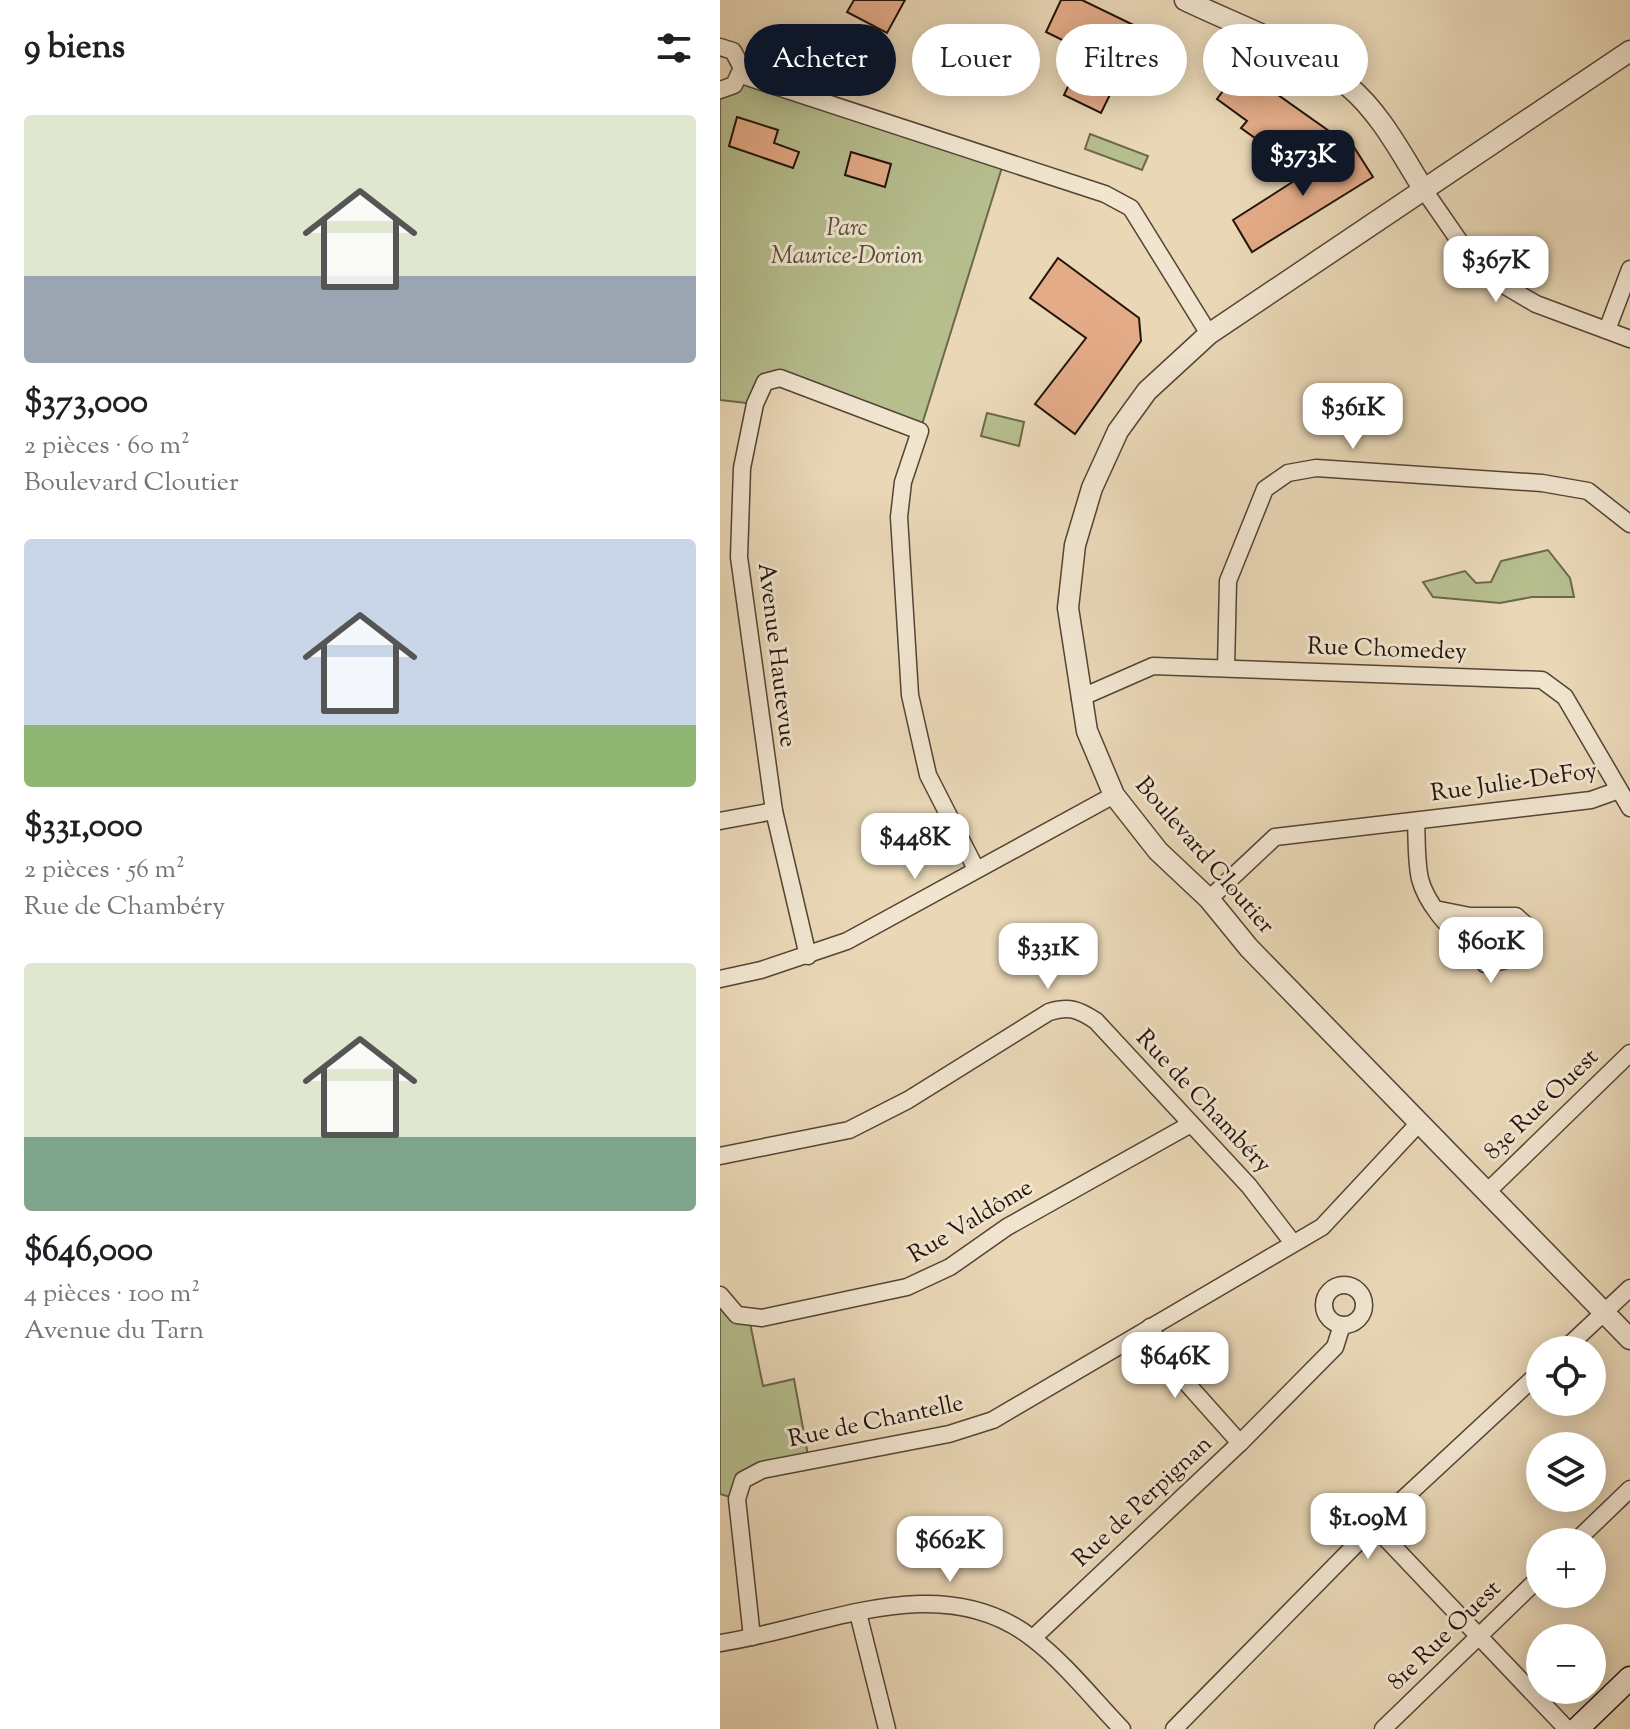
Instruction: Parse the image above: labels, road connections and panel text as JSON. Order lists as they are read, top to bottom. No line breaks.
{"streets":{"street":["Rue Chomedey","Avenue Hautevue","Rue Julie-DeFoy","Boulevard Cloutier","Rue de Chambéry","83e Rue Ouest","Rue Valdôme","Rue de Chantelle","Rue de Perpignan","81e Rue Ouest"]},"crossings":[["Rue Chomedey","Rue Julie-DeFoy"],["Rue Chomedey","Boulevard Cloutier"],["Rue Julie-DeFoy","Boulevard Cloutier"],["Boulevard Cloutier","83e Rue Ouest"],["Boulevard Cloutier","Rue de Chantelle"],["Rue de Chambéry","Rue Valdôme"],["Rue de Chambéry","Rue de Chantelle"]],"parks":["Parc Maurice-Dorion"],"page":{"heading":"9 biens","chip":["Acheter","Louer","Filtres","Nouveau"],"list":[{"name":"$373,000","note":"2 pièces · 60 m² · Boulevard Cloutier"},{"name":"$331,000","note":"2 pièces · 56 m² · Rue de Chambéry"},{"name":"$646,000","note":"4 pièces · 100 m² · Avenue du Tarn"}],"price":["$373K","$367K","$361K","$448K","$601K","$331K","$646K","$1.09M","$662K"],"map_buttons":["+","−"]}}
